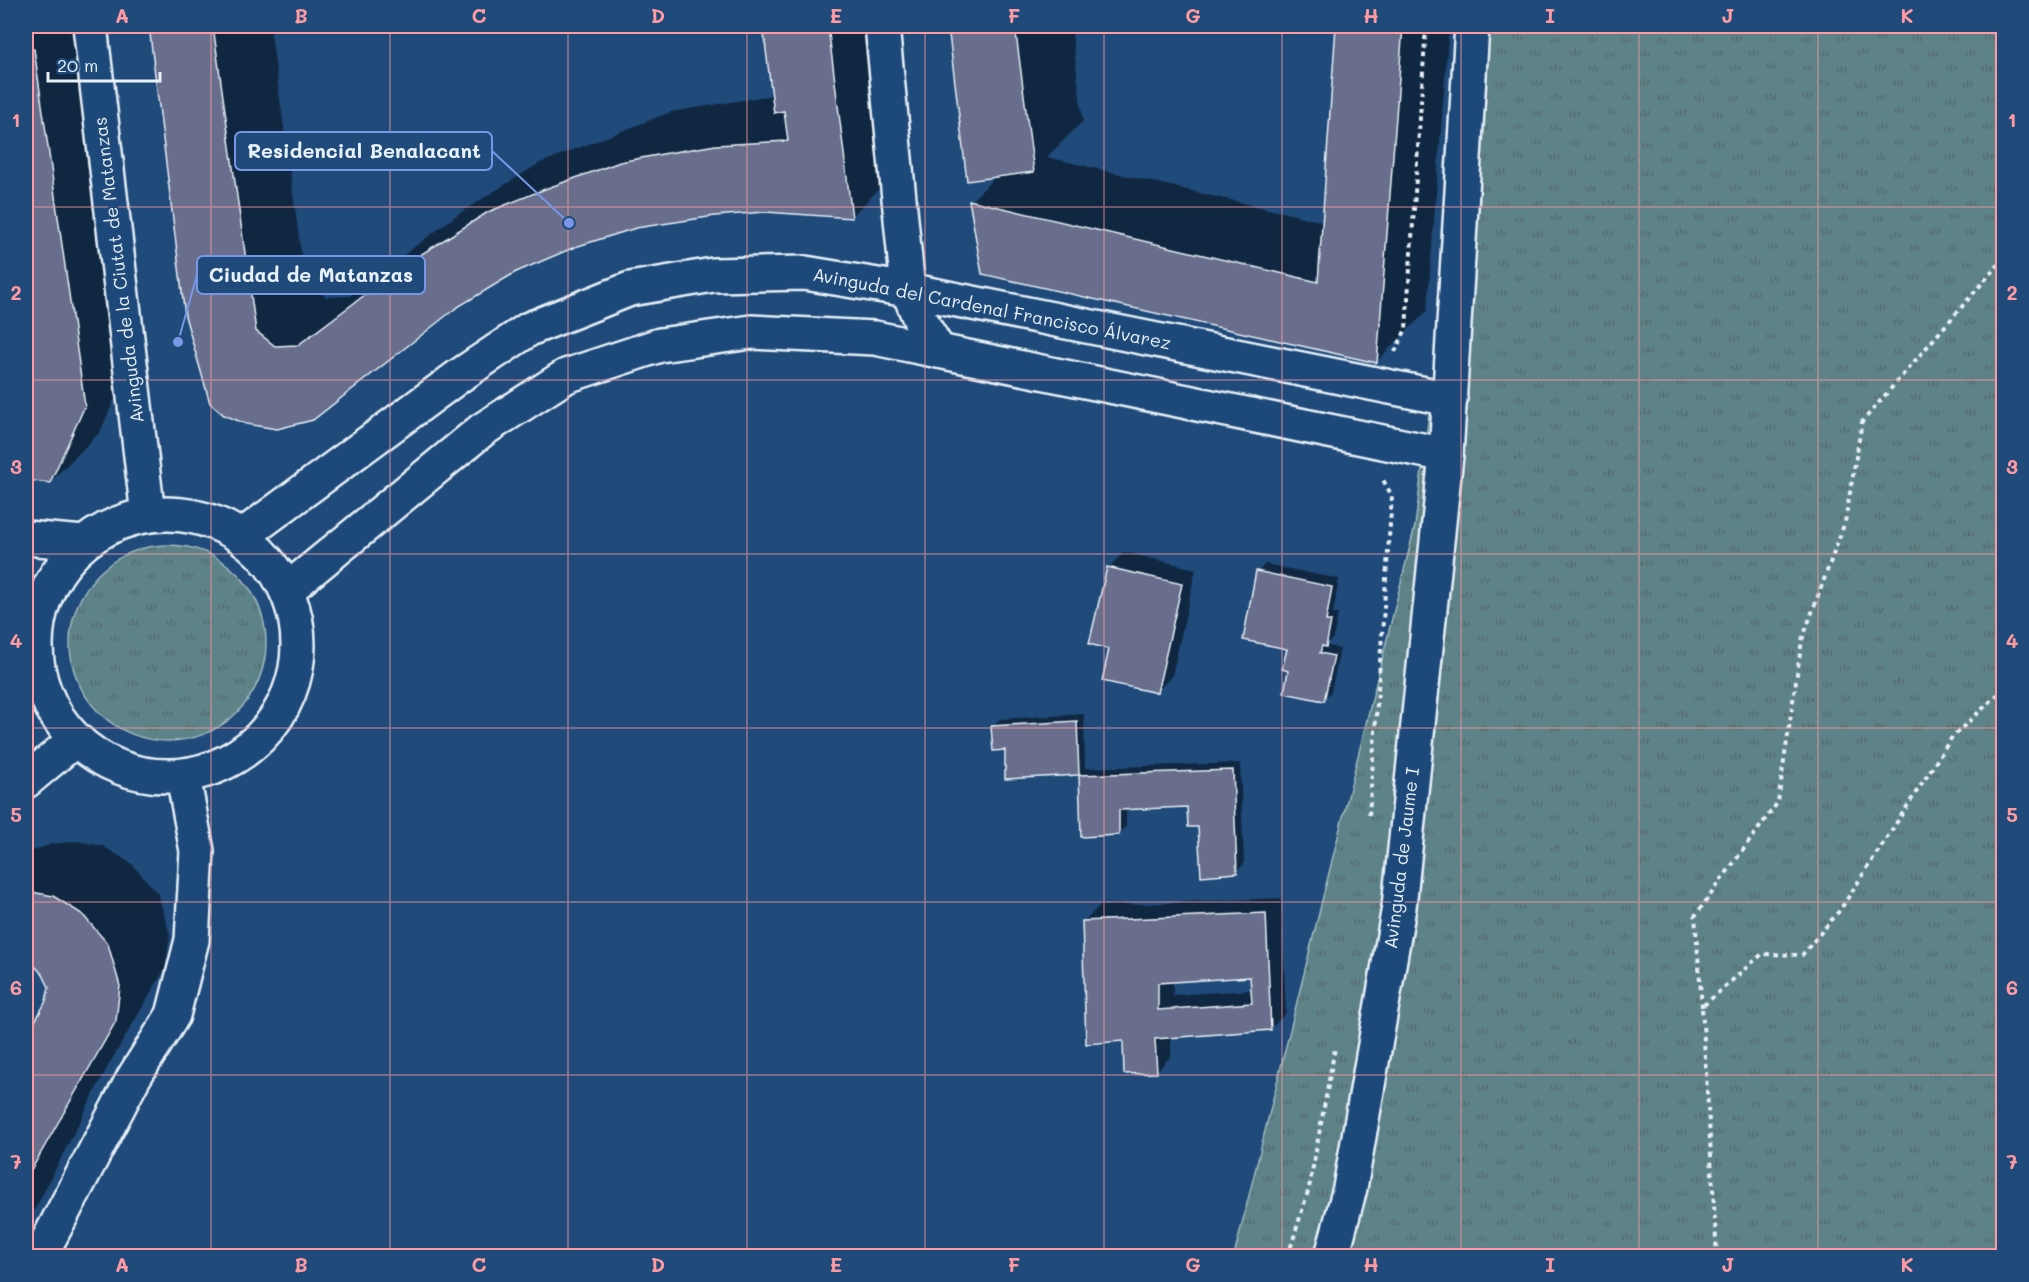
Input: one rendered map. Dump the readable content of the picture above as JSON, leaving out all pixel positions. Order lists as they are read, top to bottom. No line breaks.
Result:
{"streets":{"street":["Avinguda de la Ciutat de Matanzas","Avinguda del Cardenal Francisco Álvarez","Avinguda de Jaume I"]},"crossings":[["Avinguda del Cardenal Francisco Álvarez","Avinguda de Jaume I"]],"places":["Residencial Benalacant","Ciudad de Matanzas"],"scale_bar":"20 m","grid":{"columns":["A","B","C","D","E","F","G","H","I","J","K"],"rows":["1","2","3","4","5","6","7"]}}
